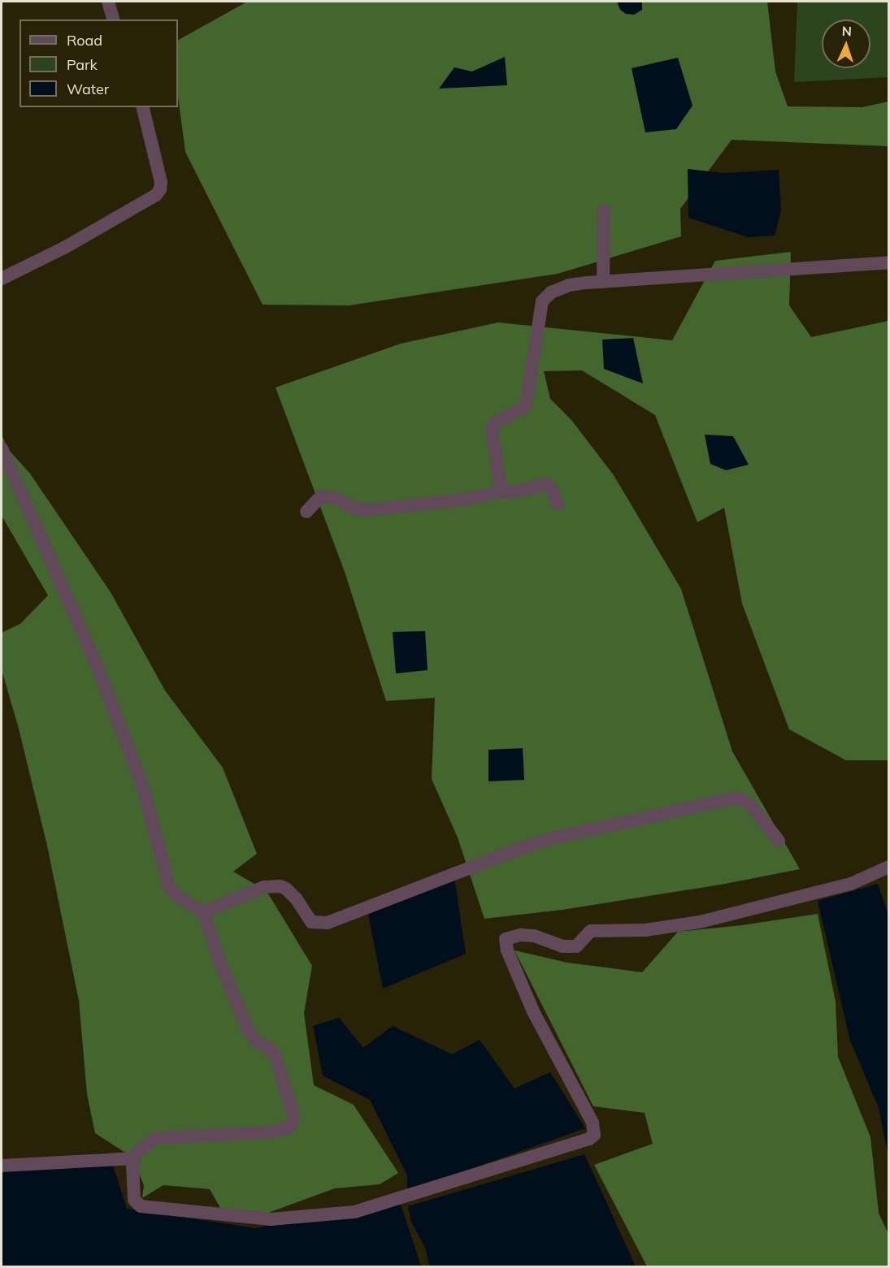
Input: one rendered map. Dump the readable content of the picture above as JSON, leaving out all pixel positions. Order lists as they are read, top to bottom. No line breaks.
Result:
{"legend":["Road","Park","Water"],"north":"top"}
